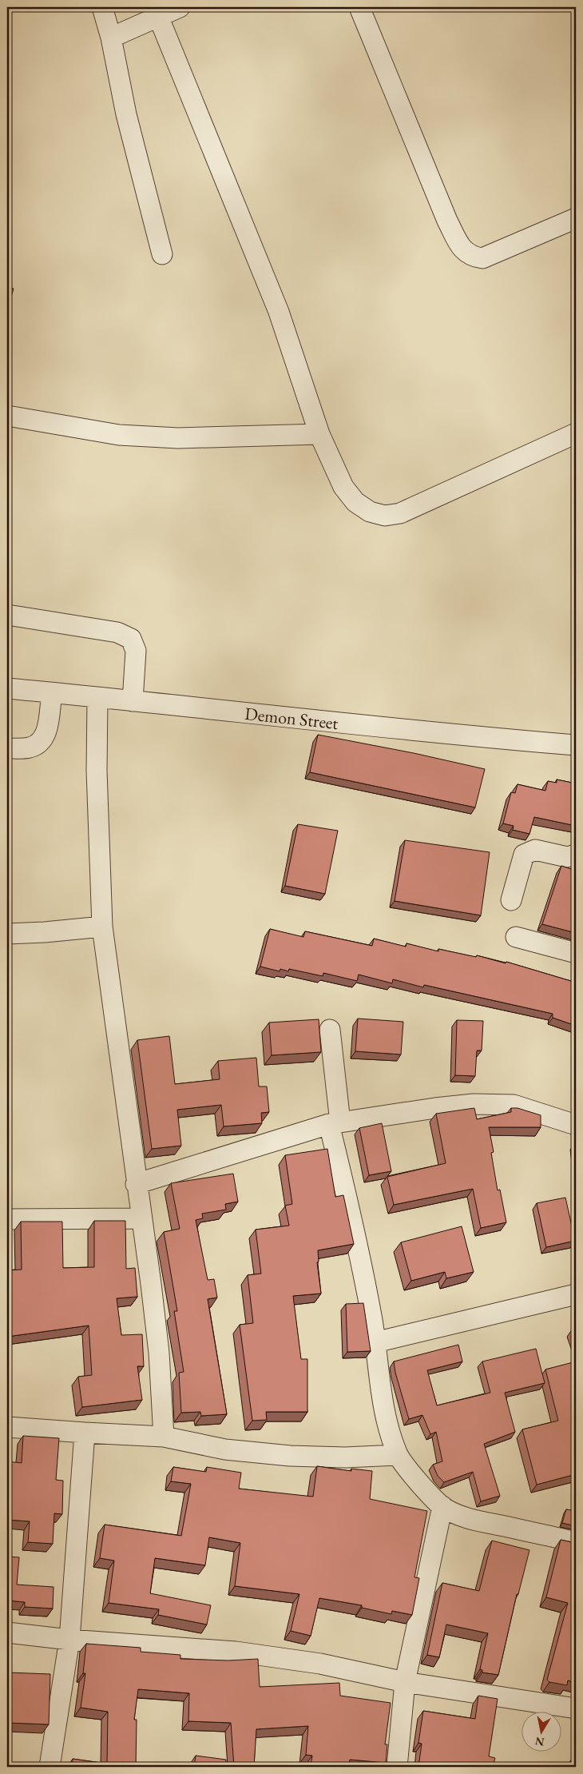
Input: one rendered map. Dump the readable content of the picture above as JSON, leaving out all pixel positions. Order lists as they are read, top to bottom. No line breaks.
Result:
{"streets":{"street":["Demon Street"]},"north":"bottom"}
